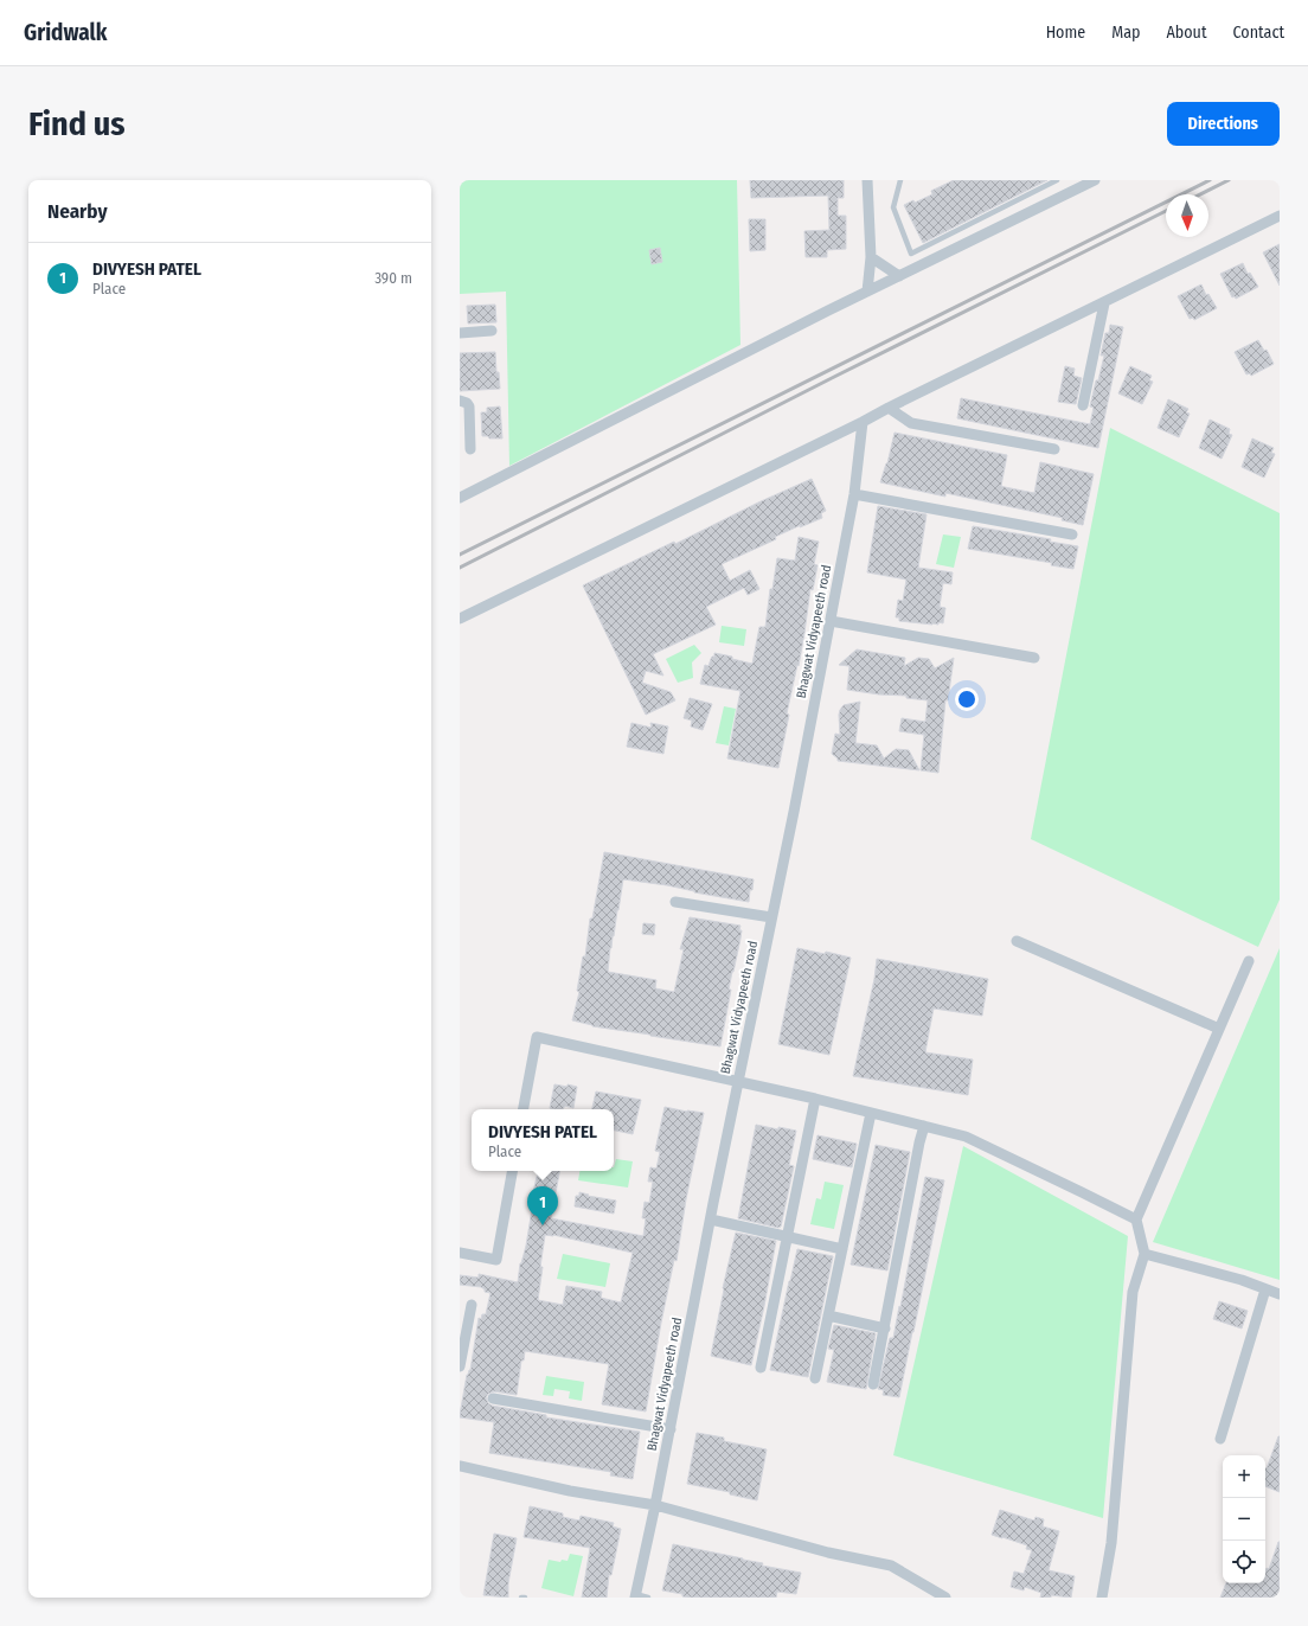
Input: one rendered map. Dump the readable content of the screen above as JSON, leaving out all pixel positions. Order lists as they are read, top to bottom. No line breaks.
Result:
{"streets":{"street":["Bhagwat Vidyapeeth road"]},"north":"bottom","page":{"header":"Gridwalk","nav":["Home","Map","About","Contact"],"buttons":"Directions","title":"Find us","heading":"Nearby","list":[{"mark":"1","name":"DIVYESH PATEL","note":"Place","value":"390 m"}],"popup":["DIVYESH PATEL","Place"],"pins":"1","map_buttons":["+","−"]}}
